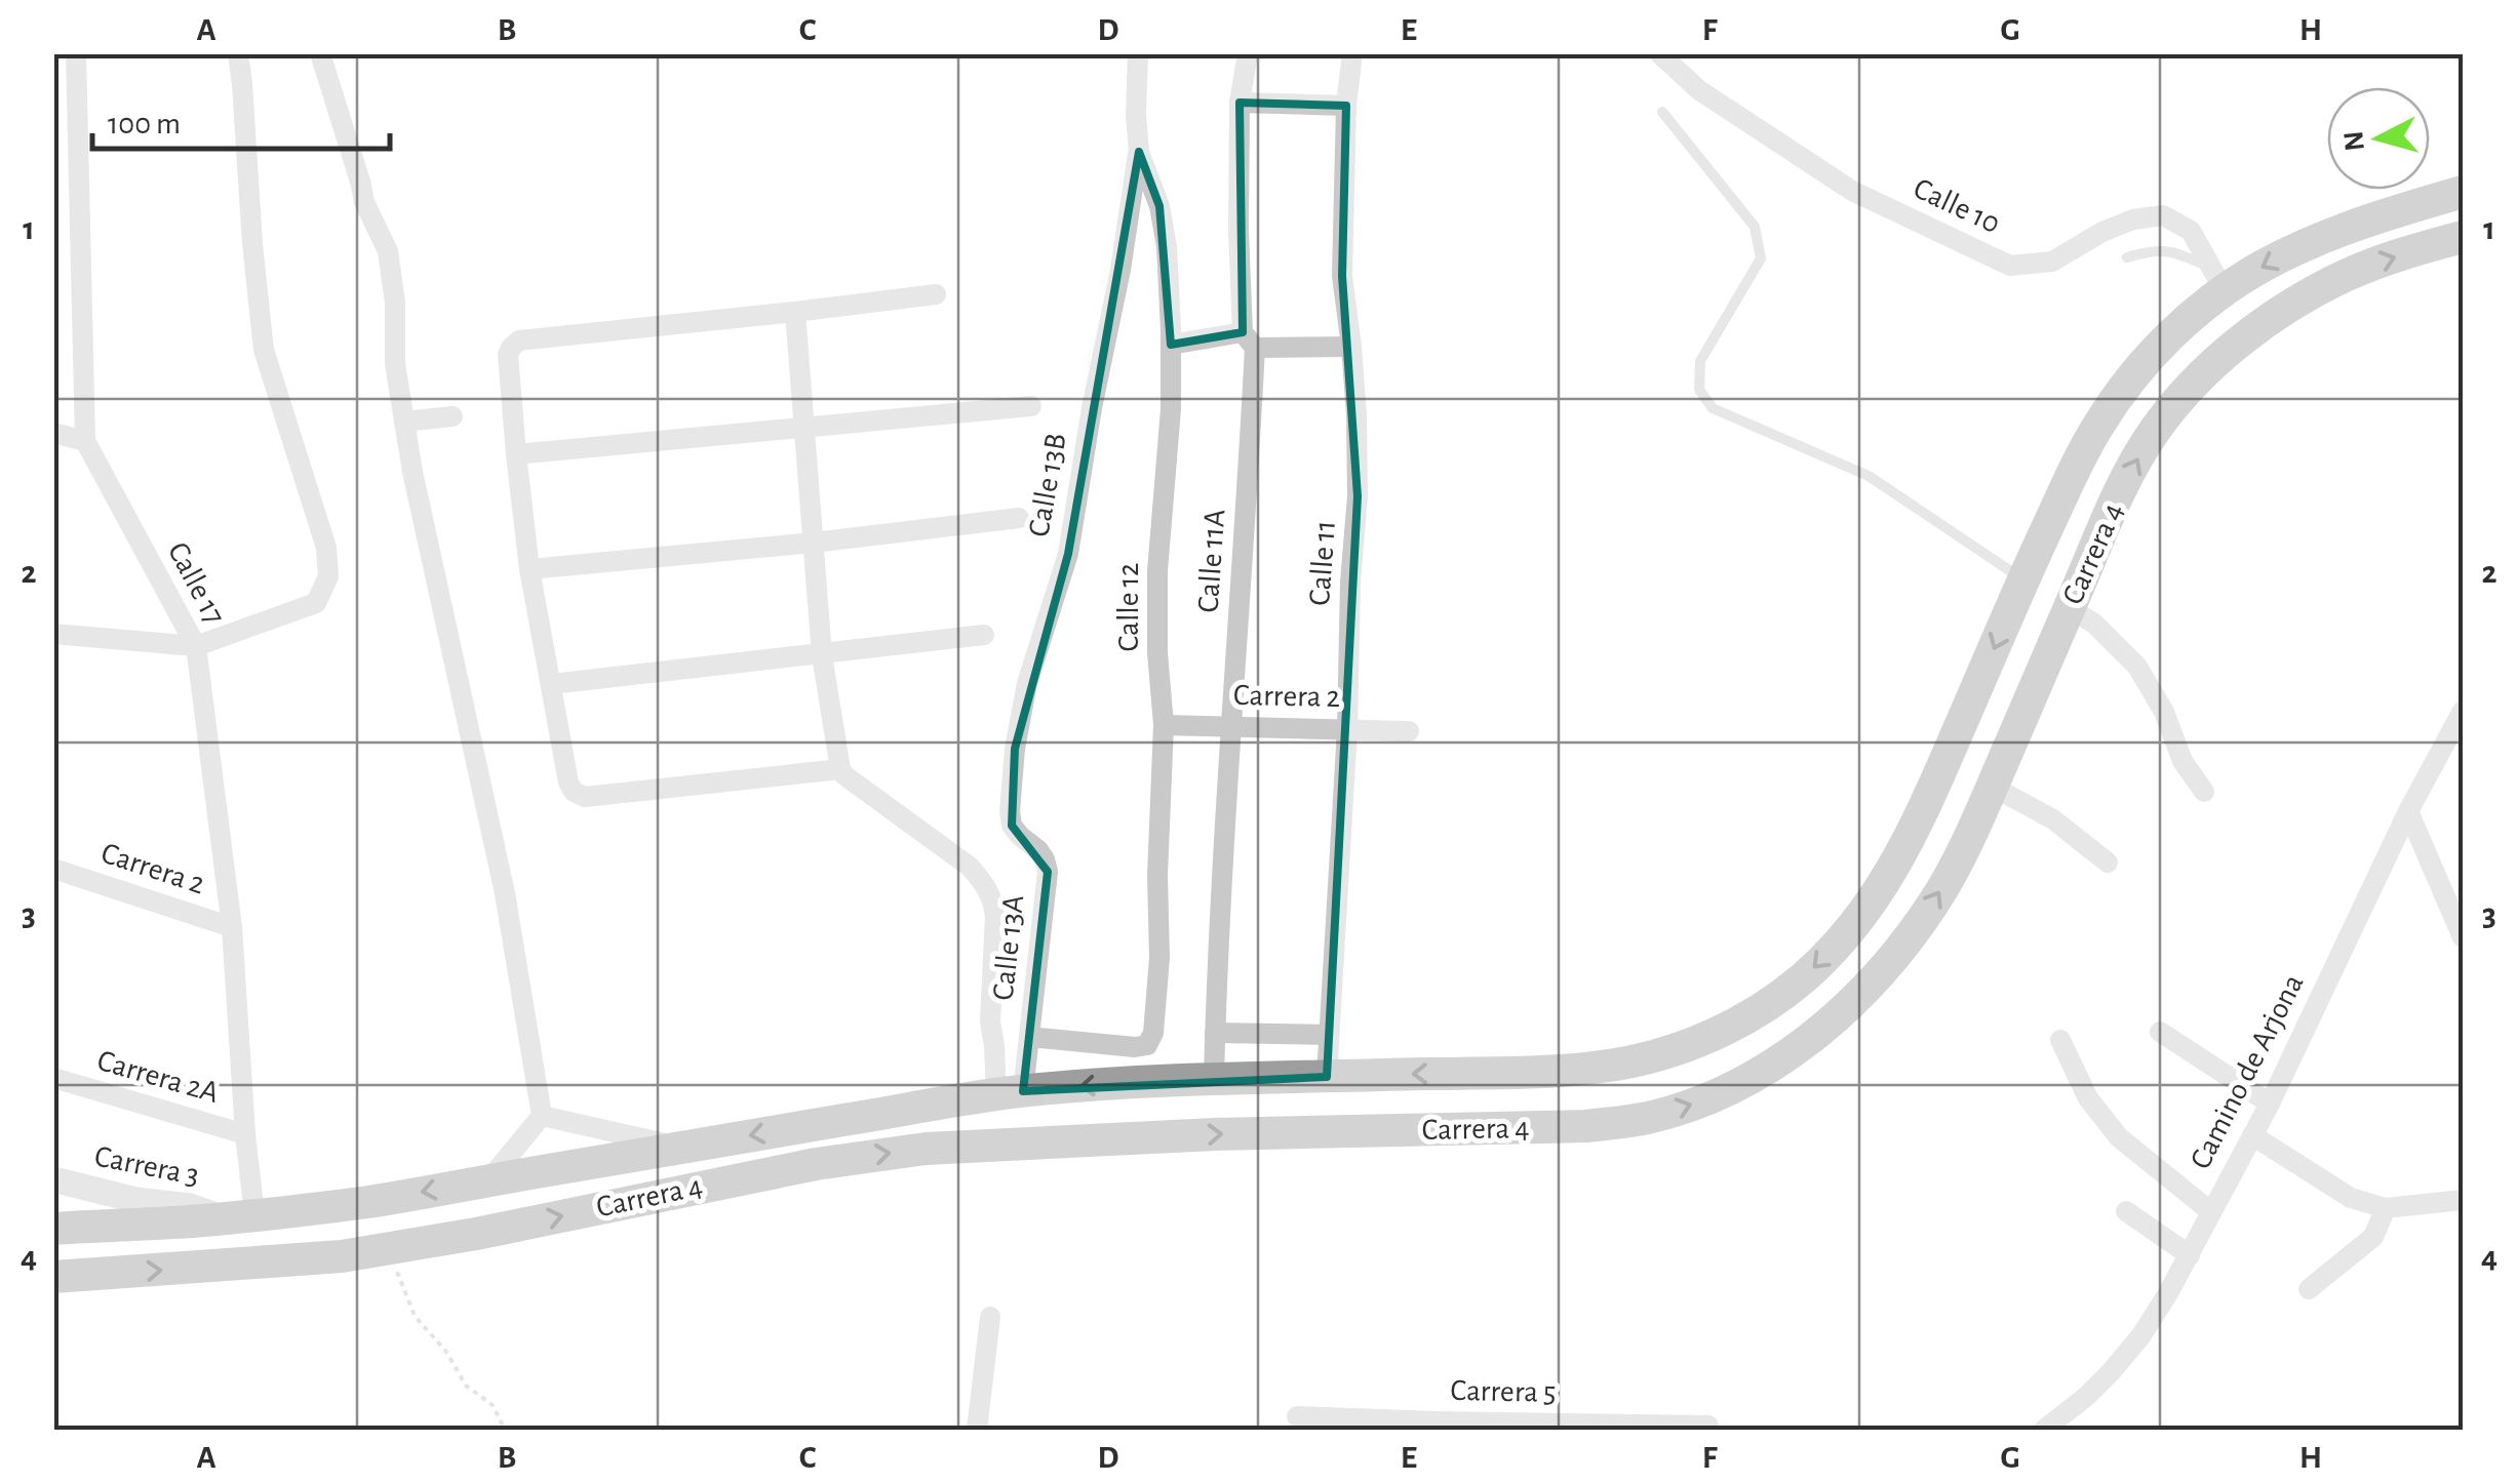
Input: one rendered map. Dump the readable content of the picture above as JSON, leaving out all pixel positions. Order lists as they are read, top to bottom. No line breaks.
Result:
{"streets":{"highway":["Carrera 4"],"street":["Calle 10","Calle 13B","Calle 11A","Calle 11","Calle 17","Calle 12","Carrera 2","Calle 13A","Camino de Arjona","Carrera 2A","Carrera 3","Carrera 5"]},"crossings":[["Calle 10","Carrera 4"],["Calle 13B","Calle 12"],["Calle 13B","Calle 13A"],["Carrera 4","Calle 11A"],["Carrera 4","Calle 11"],["Carrera 4","Calle 17"],["Carrera 4","Calle 13A"],["Carrera 4","Carrera 3"],["Calle 11A","Carrera 2"],["Calle 11","Carrera 2"],["Calle 17","Carrera 2"],["Calle 17","Carrera 2A"],["Calle 17","Carrera 3"],["Calle 12","Carrera 2"],["Calle 12","Calle 13A"]],"scale_bar":"100 m","north":"left","grid":{"columns":["A","B","C","D","E","F","G","H"],"rows":["1","2","3","4"]}}
